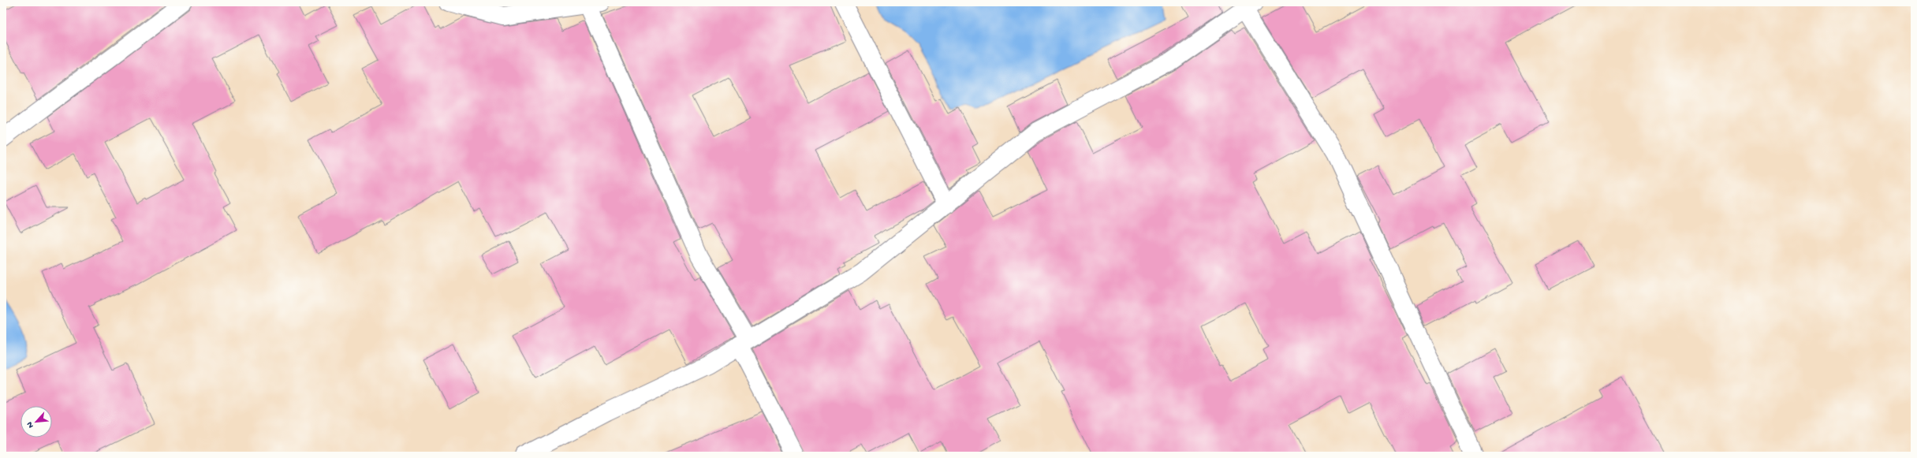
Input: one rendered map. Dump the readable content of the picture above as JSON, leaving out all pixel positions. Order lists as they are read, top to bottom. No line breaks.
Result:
{"north":"bottom left"}
